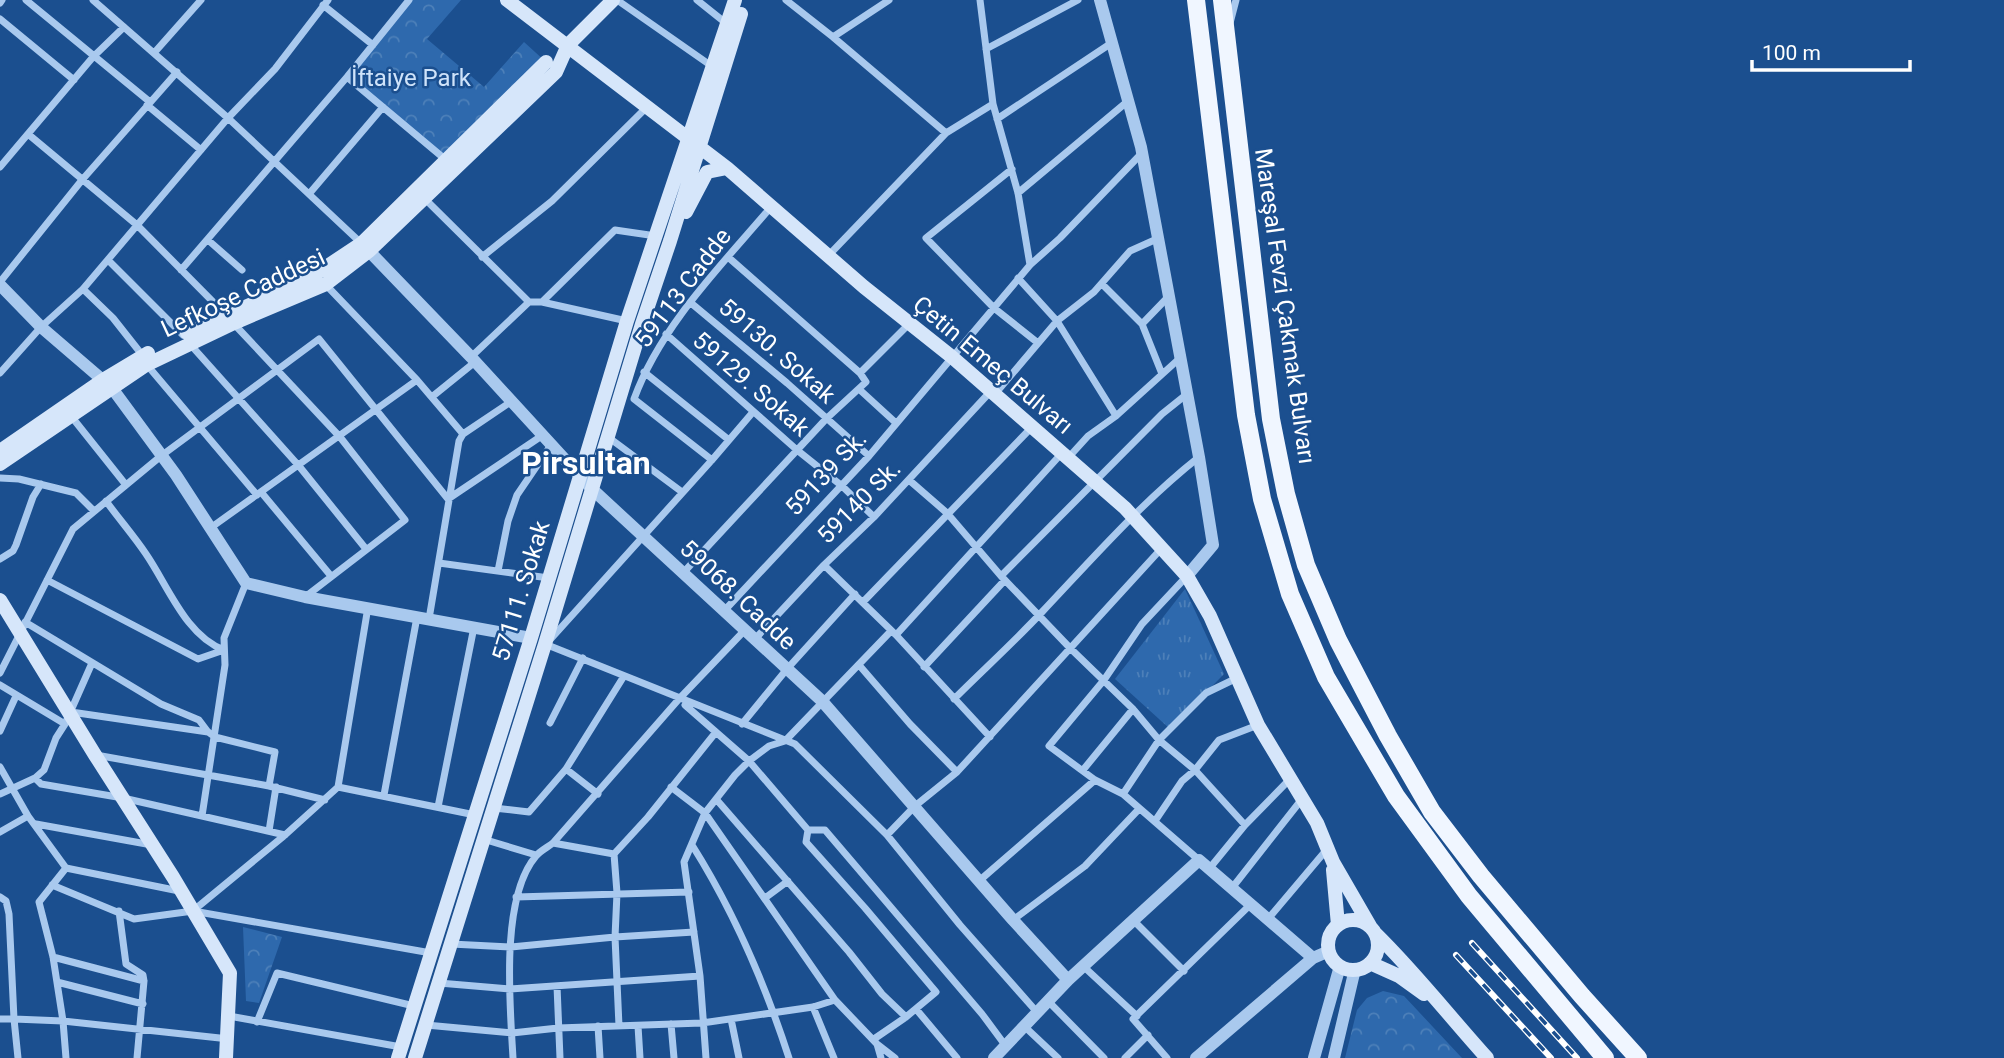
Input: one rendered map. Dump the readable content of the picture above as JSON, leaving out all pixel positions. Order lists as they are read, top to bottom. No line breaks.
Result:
{"streets":{"main road":["Lefkoşe Caddesi","Mareşal Fevzi Çakmak Bulvarı","Çetin Emeç Bulvarı","57111. Sokak"],"street":["59113 Cadde","59130. Sokak","59129. Sokak","59139 Sk.","59140 Sk.","59068. Cadde"]},"crossings":[["59113 Cadde","59130. Sokak"],["59113 Cadde","Çetin Emeç Bulvarı"],["59113 Cadde","59129. Sokak"],["Lefkoşe Caddesi","Çetin Emeç Bulvarı"],["Lefkoşe Caddesi","59068. Cadde"],["59130. Sokak","59139 Sk."],["Çetin Emeç Bulvarı","59139 Sk."],["Çetin Emeç Bulvarı","59140 Sk."],["Çetin Emeç Bulvarı","57111. Sokak"],["59129. Sokak","59139 Sk."],["59129. Sokak","59140 Sk."],["59139 Sk.","59068. Cadde"],["59140 Sk.","59068. Cadde"],["57111. Sokak","59068. Cadde"]],"districts":["Pirsultan"],"parks":["İftaiye Park"],"scale_bar":"100 m"}
